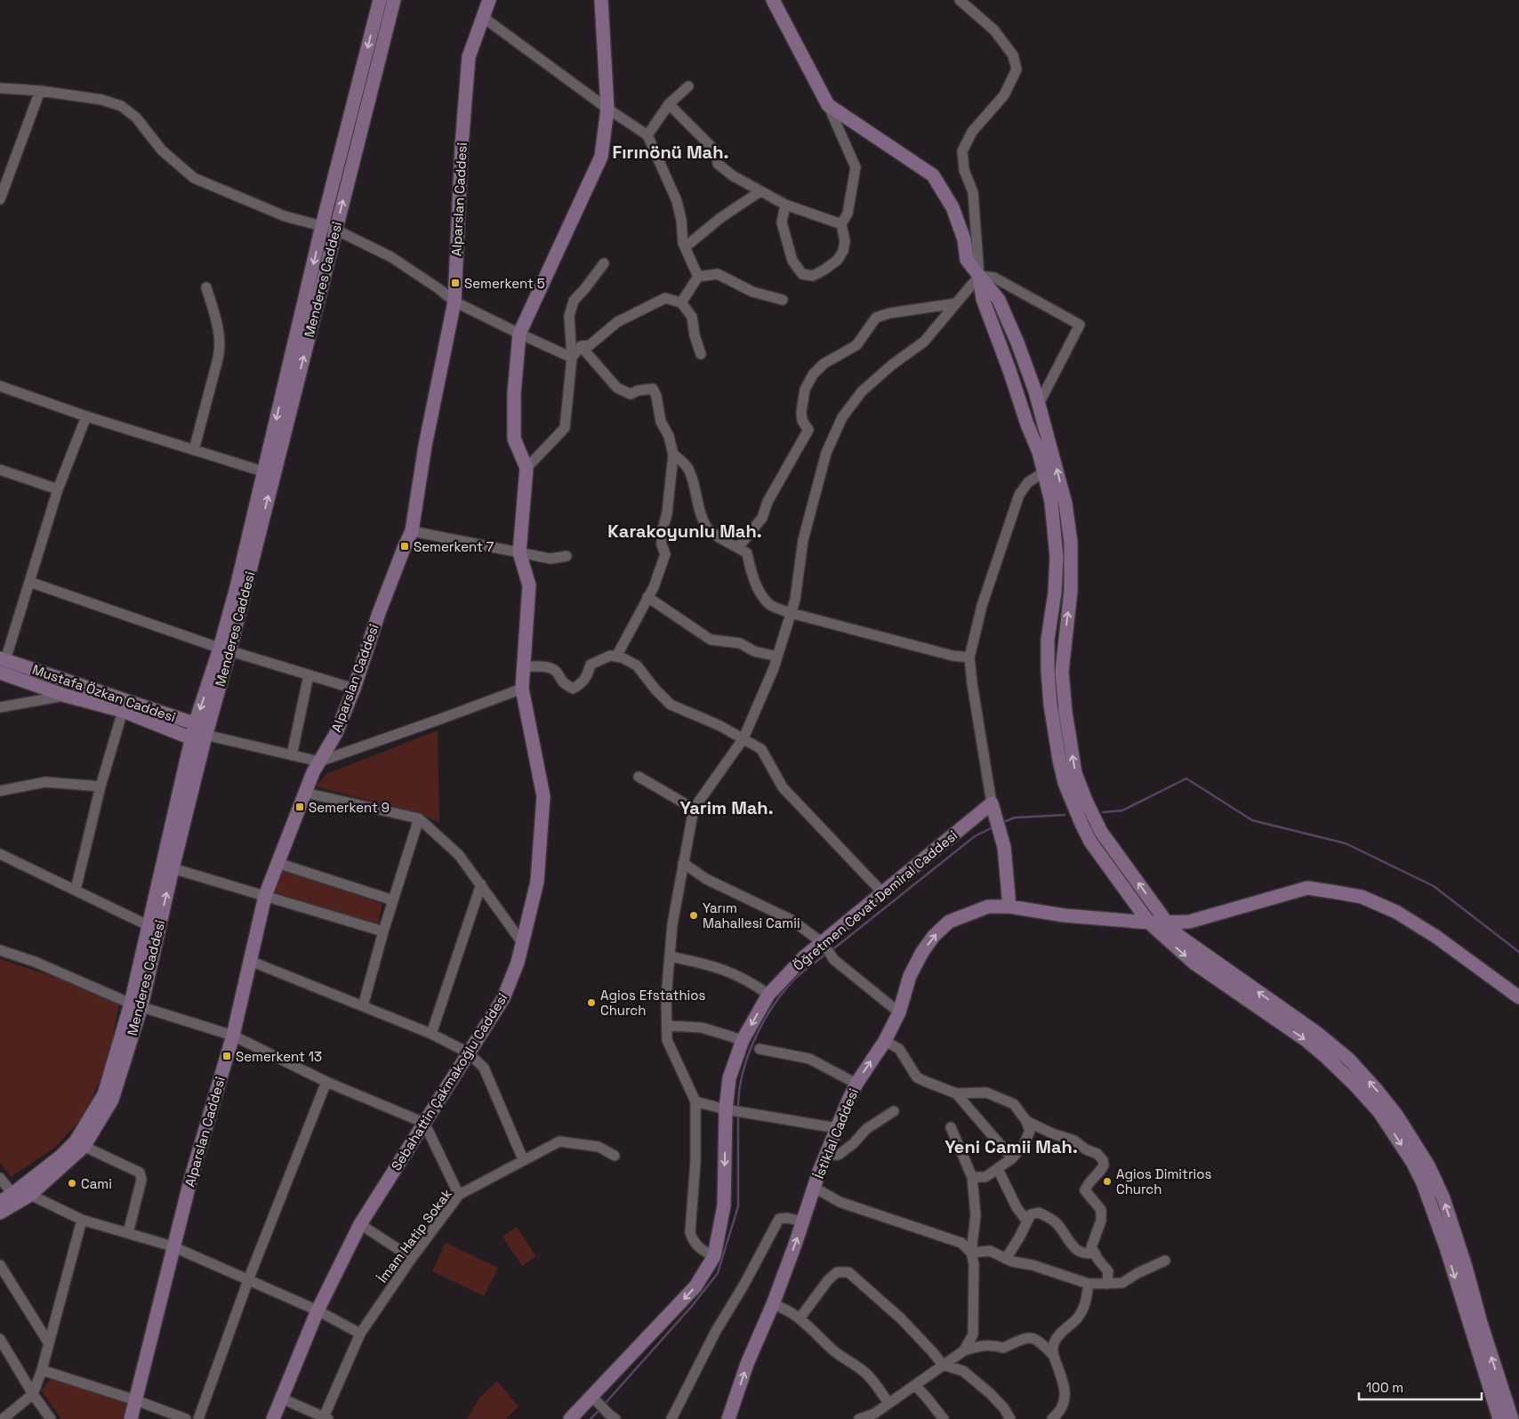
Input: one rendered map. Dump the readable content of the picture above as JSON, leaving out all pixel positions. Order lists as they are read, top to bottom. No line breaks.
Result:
{"streets":{"main road":["Alparslan Caddesi","Menderes Caddesi","Mustafa Özkan Caddesi","Öğretmen Cevat Demiral Caddesi","Sebahattin Çakmakoğlu Caddesi","İstiklal Caddesi"],"street":["İmam Hatip Sokak"]},"crossings":[["Menderes Caddesi","Mustafa Özkan Caddesi"]],"one_way":["Öğretmen Cevat Demiral Caddesi","İstiklal Caddesi"],"districts":["Fırınönü Mah.","Karakoyunlu Mah.","Yarim Mah.","Yeni Camii Mah."],"places":{"transit":["Semerkent 5","Semerkent 7","Semerkent 9","Semerkent 13"],"other":["Yarım Mahallesi Camii","Agios Efstathios Church","Agios Dimitrios Church","Cami"]},"scale_bar":"100 m"}
